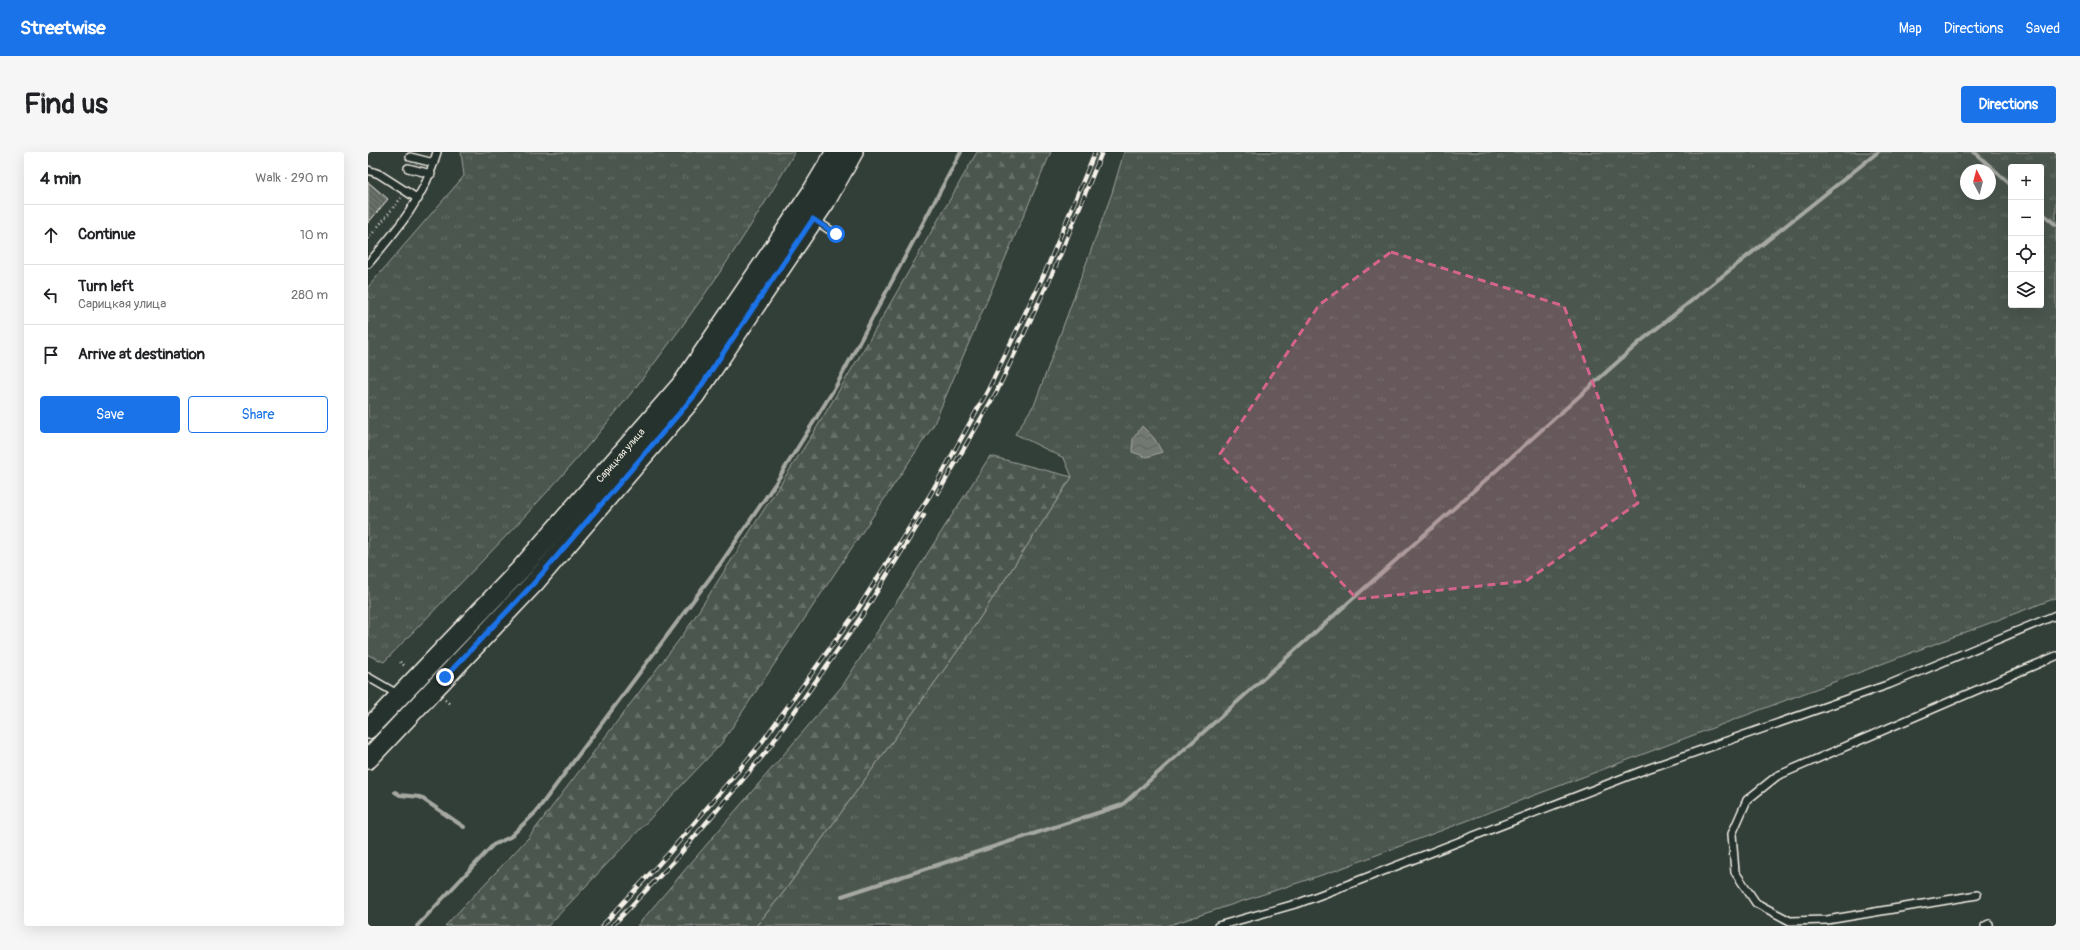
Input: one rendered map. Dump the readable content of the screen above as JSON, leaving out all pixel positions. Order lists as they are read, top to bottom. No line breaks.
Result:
{"streets":{"street":["Сарицкая улица"]},"north":"top","page":{"header":"Streetwise","nav":["Map","Directions","Saved"],"buttons":["Directions",["Save","Share"]],"title":"Find us","heading":["4 min","Walk · 290 m"],"map_buttons":["+","−"],"list":[["Continue","10 m"],["Turn left","Сарицкая улица","280 m"],"Arrive at destination"]}}
